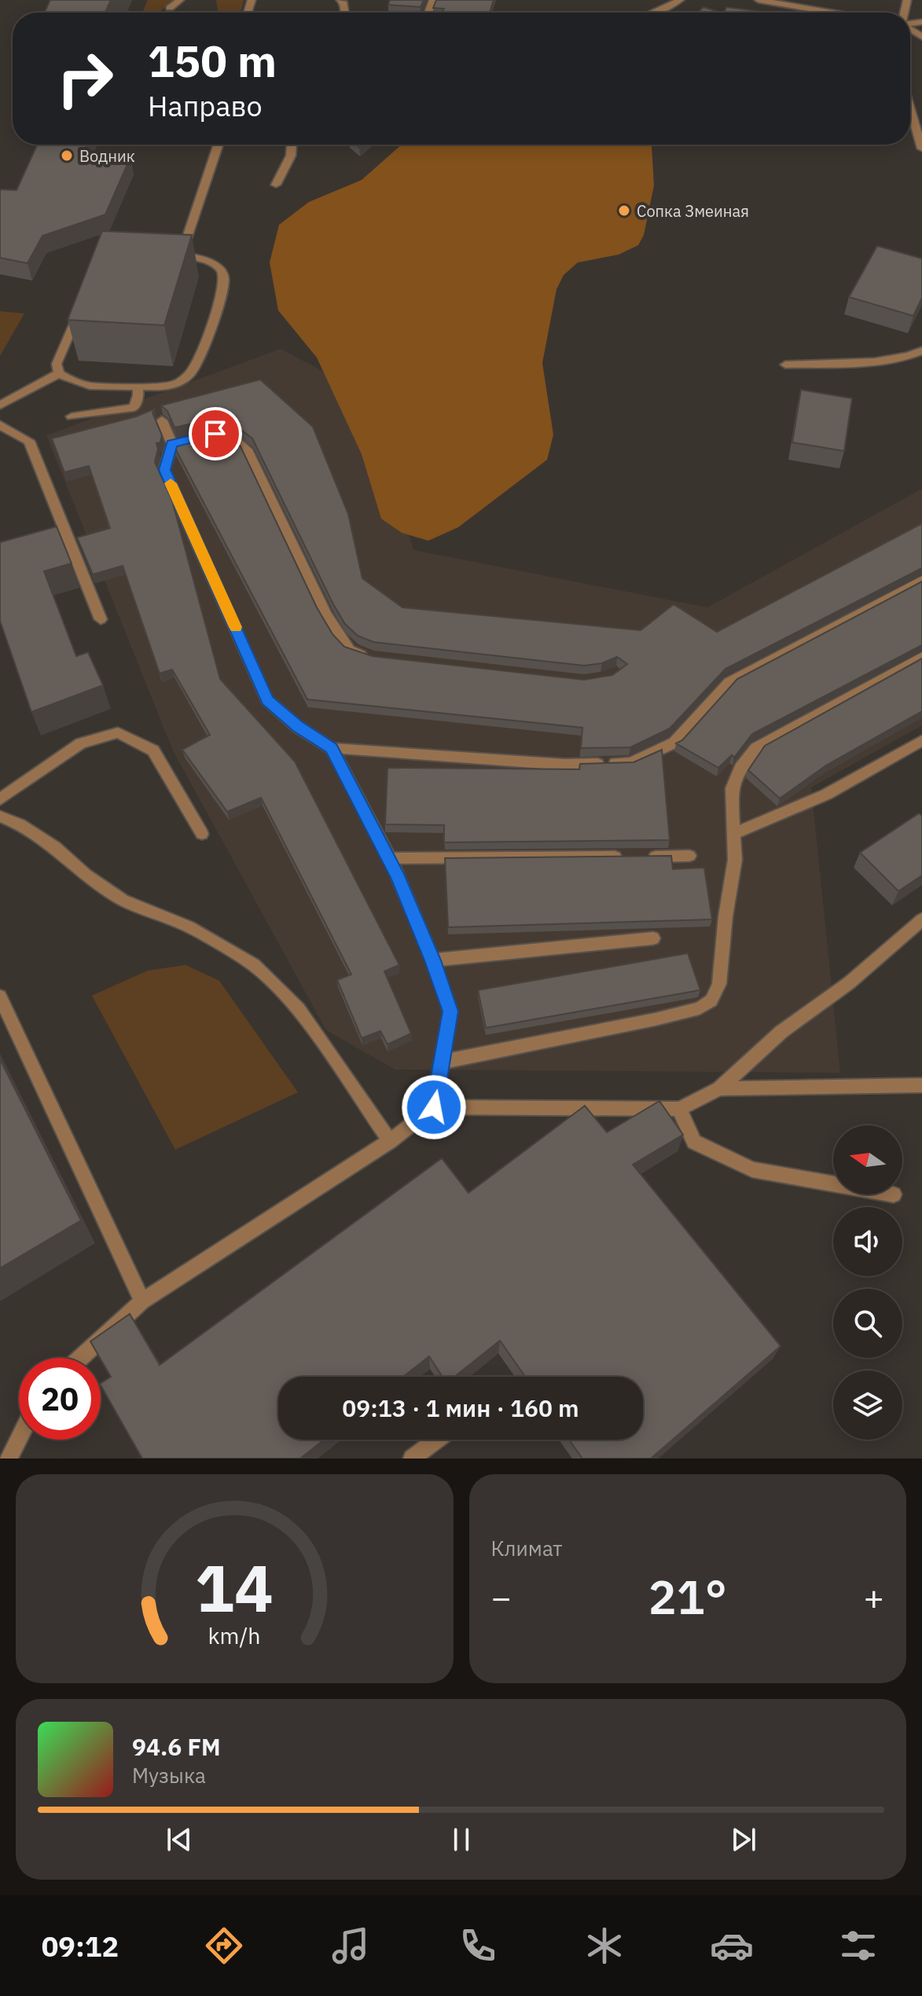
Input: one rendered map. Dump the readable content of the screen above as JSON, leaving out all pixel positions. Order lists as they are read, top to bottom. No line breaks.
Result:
{"places":["Водник","Сопка Змеиная"],"north":"left","page":{"turn":["150 m","Направо"],"limit":"20","trip":"09:13 · 1 мин · 160 m","tile":"Климат","heat":["−","21°","+"],"song":["94.6 FM","Музыка"],"tabs":"09:12","gauge":["14","km/h"]}}
